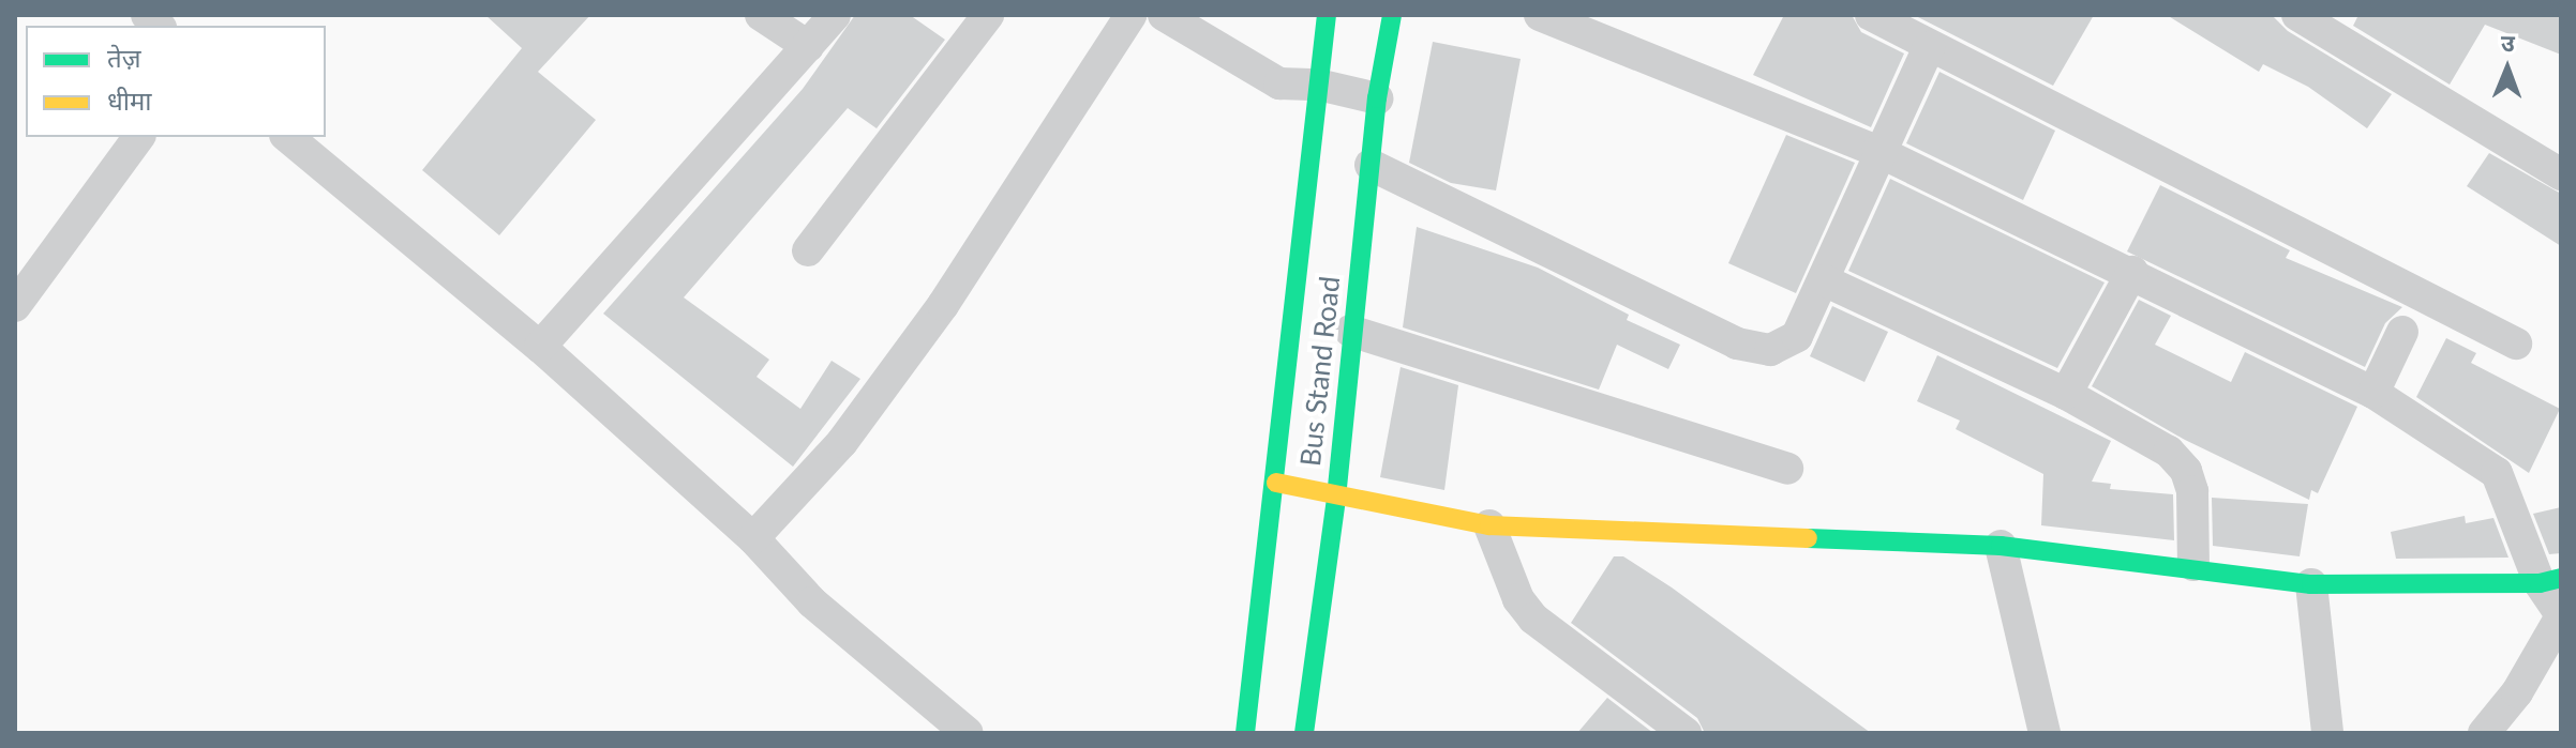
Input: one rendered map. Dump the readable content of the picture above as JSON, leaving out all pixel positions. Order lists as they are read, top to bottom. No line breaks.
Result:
{"streets":{"street":["Bus Stand Road"]},"legend":["तेज़","धीमा"],"north":"top"}
